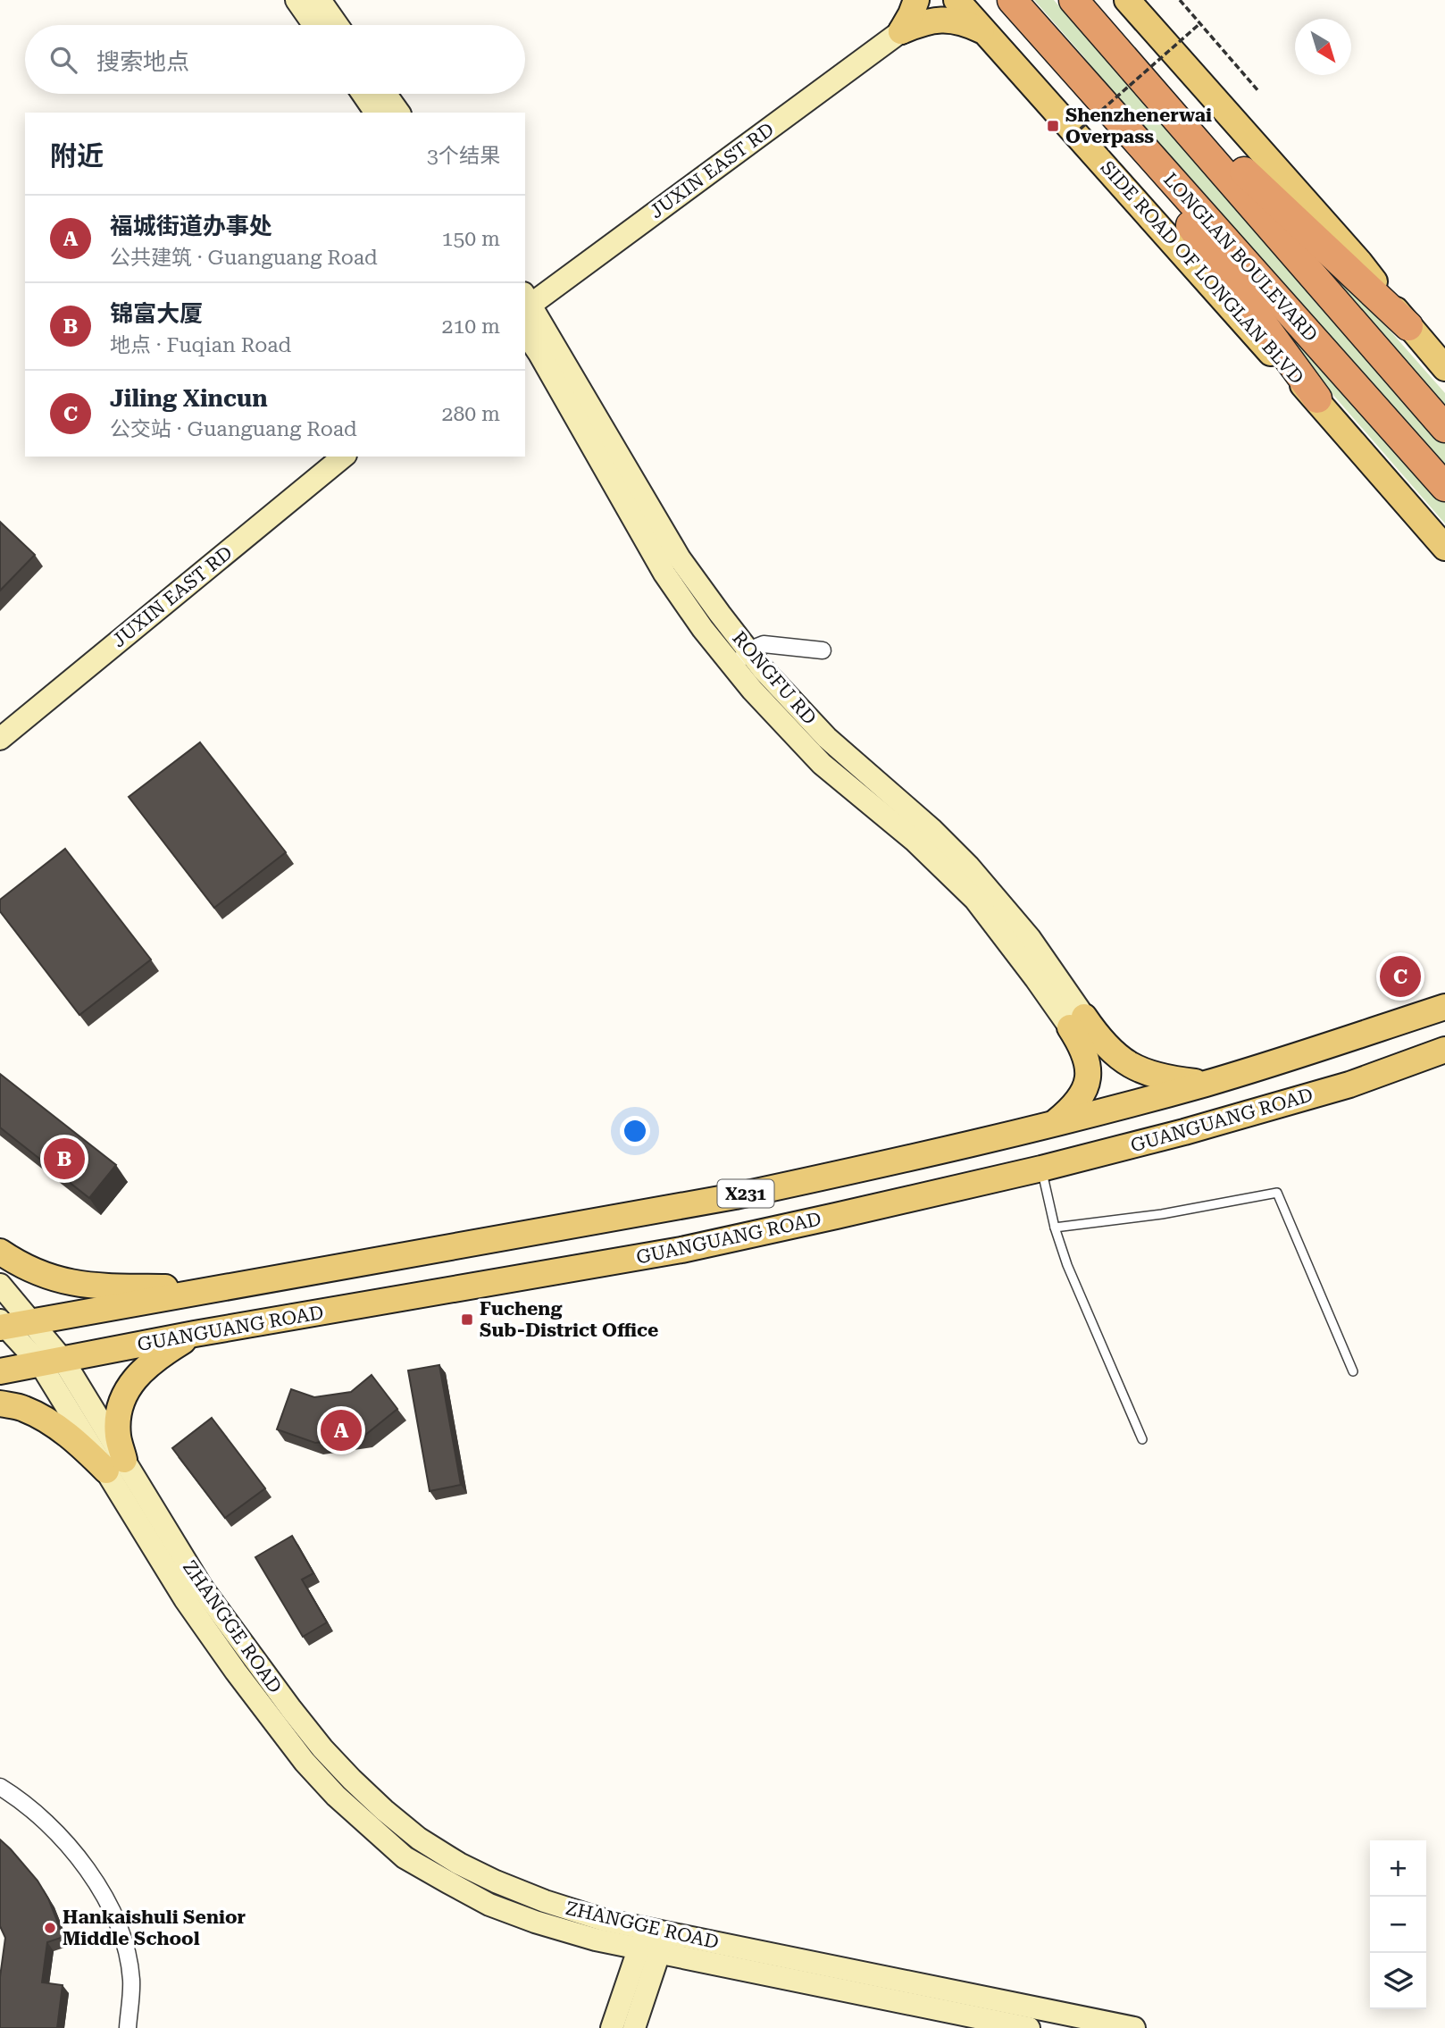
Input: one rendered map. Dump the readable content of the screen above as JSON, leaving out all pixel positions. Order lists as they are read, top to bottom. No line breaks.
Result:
{"streets":{"highway":["LONGLAN BOULEVARD"],"main road":["JUXIN EAST RD","SIDE ROAD OF LONGLAN BLVD","RONGFU RD","GUANGUANG ROAD","X231","ZHANGGE ROAD"]},"crossings":[["JUXIN EAST RD","RONGFU RD"],["GUANGUANG ROAD","ZHANGGE ROAD"]],"places":{"transit":["Shenzhenerwai Overpass","Fucheng Sub-District Office"],"other":["Hankaishuli Senior Middle School"]},"north":"bottom right","page":{"search":"搜索地点","heading":["附近","3个结果"],"list":[{"mark":"A","name":"福城街道办事处","note":"公共建筑 · Guanguang Road","value":"150 m"},{"mark":"B","name":"锦富大厦","note":"地点 · Fuqian Road","value":"210 m"},{"mark":"C","name":"Jiling Xincun","note":"公交站 · Guanguang Road","value":"280 m"}],"pins":["C","B","A"],"map_buttons":["+","−"]}}
